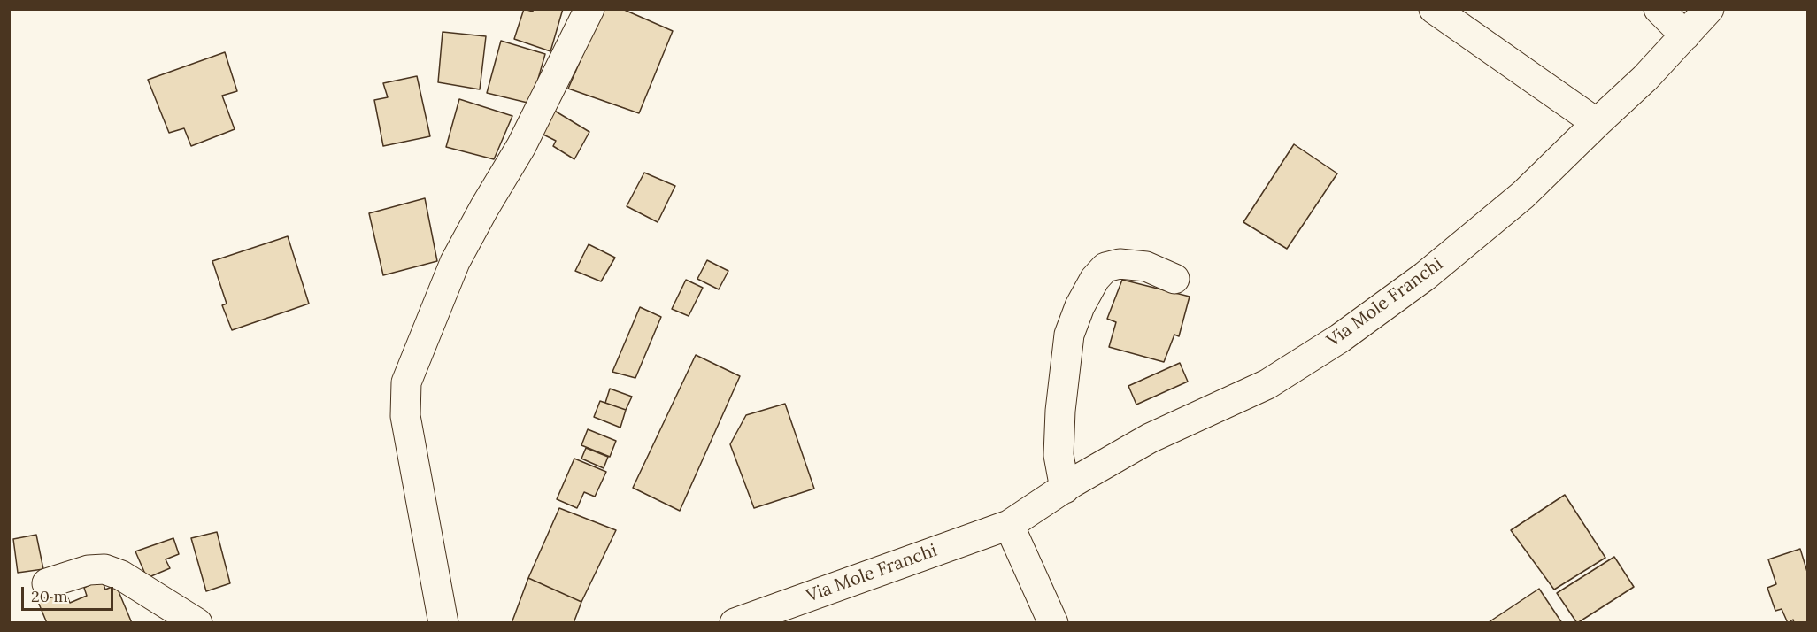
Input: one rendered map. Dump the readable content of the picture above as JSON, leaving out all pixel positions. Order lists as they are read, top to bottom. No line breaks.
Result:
{"streets":{"street":["Via Mole Franchi"]},"scale_bar":"20 m"}
